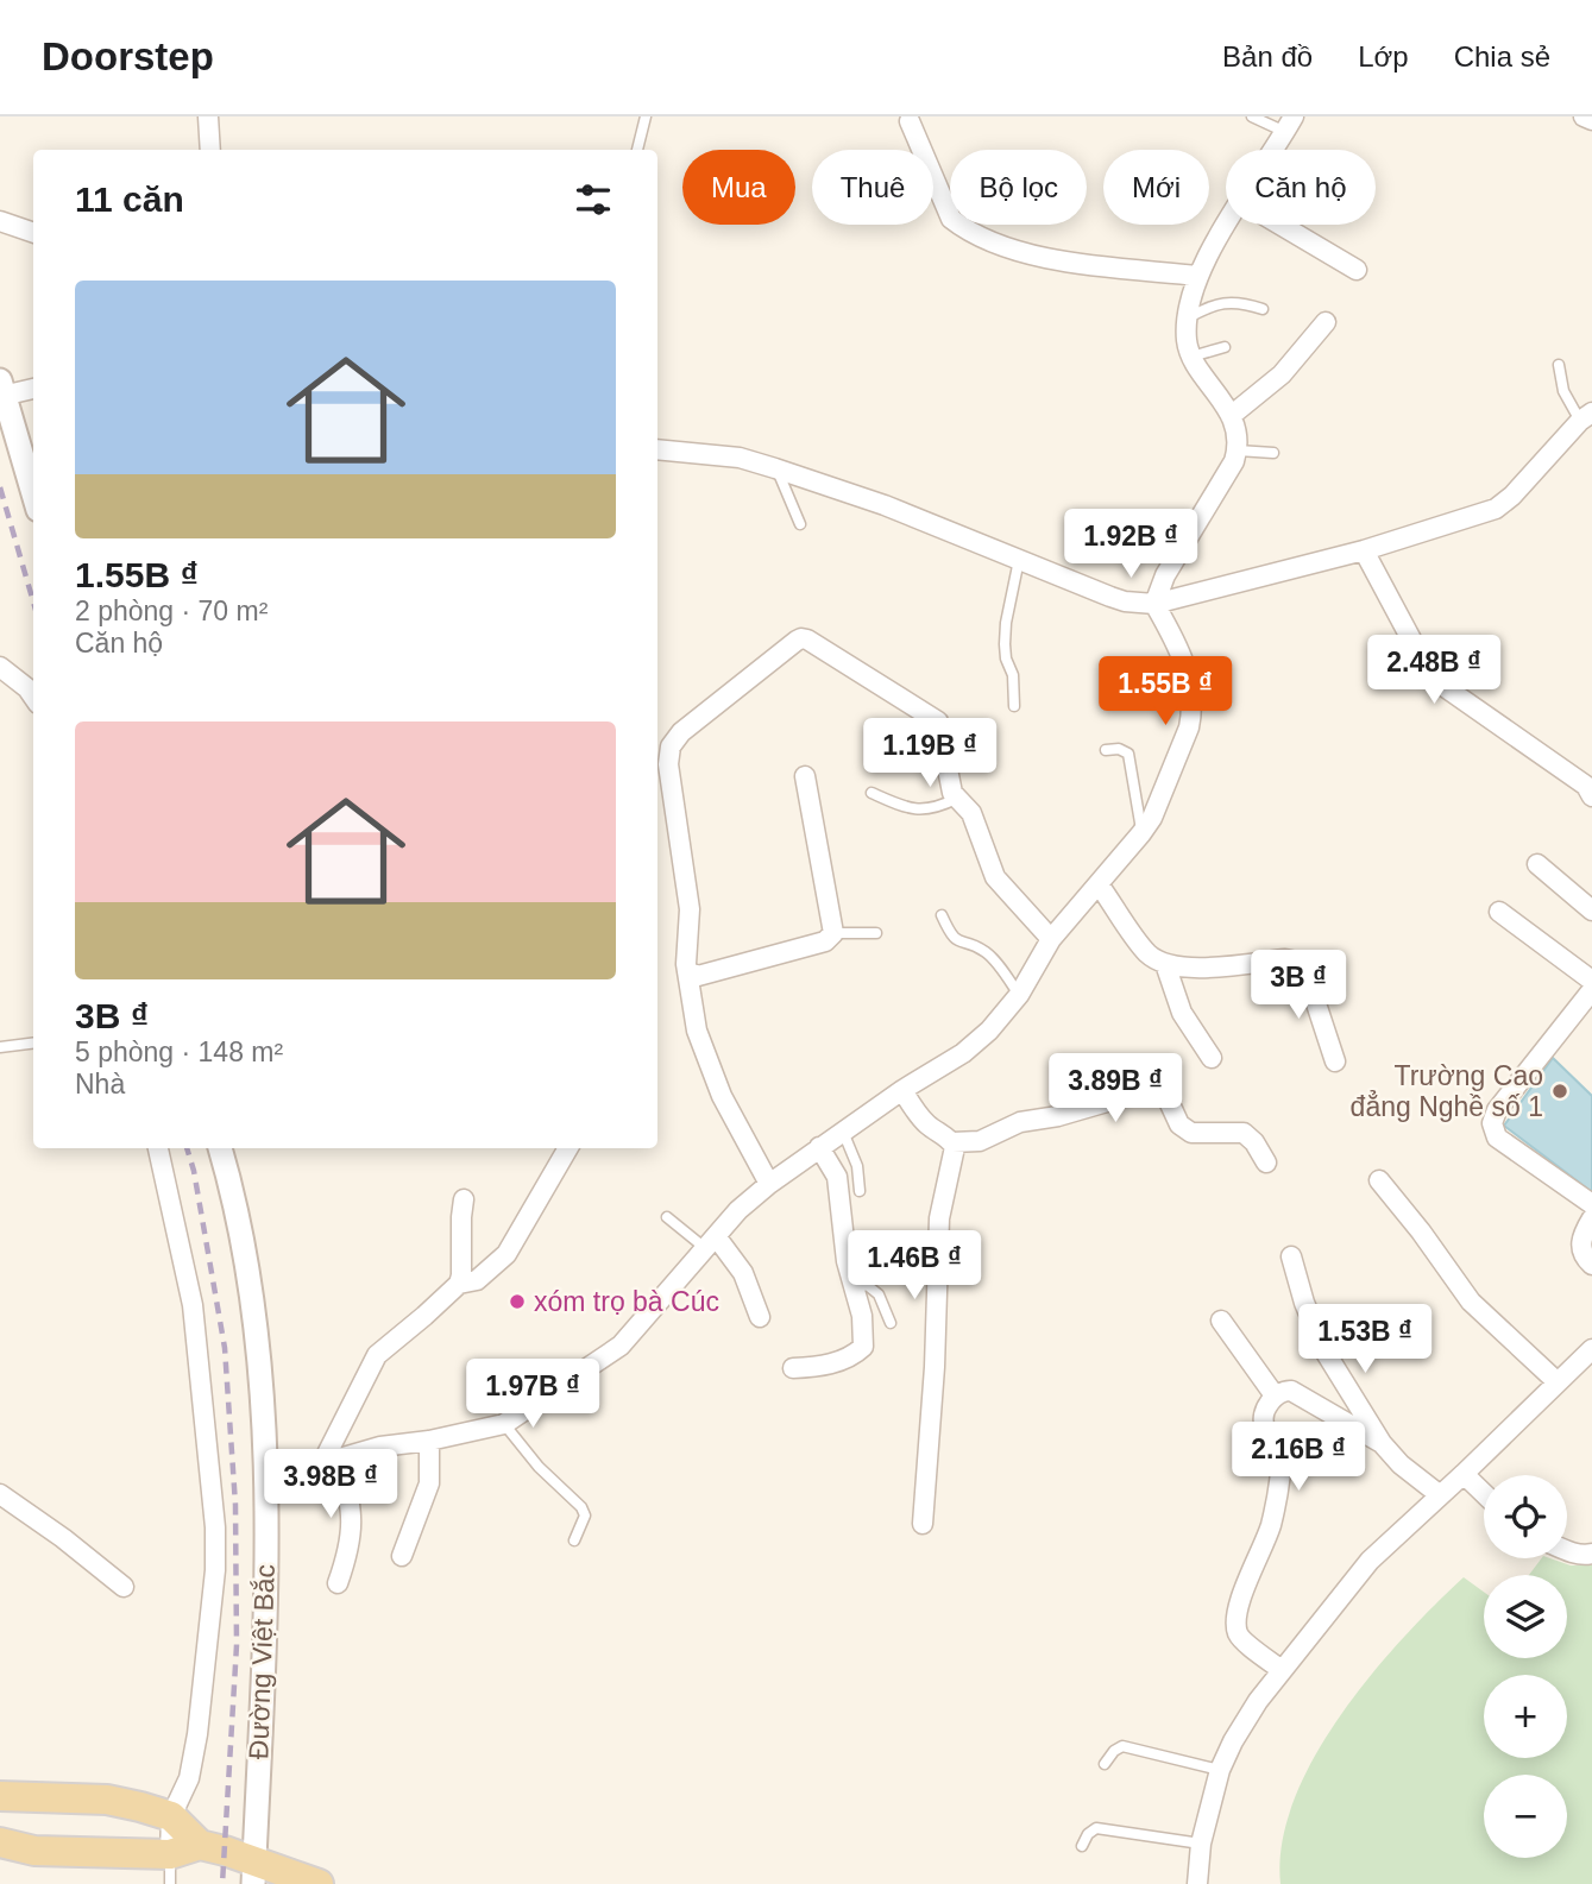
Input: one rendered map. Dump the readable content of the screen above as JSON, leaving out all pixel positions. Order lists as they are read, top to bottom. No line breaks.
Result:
{"streets":{"street":["Đường Việt Bắc"]},"places":["Trường Cao đẳng Nghề số 1","xóm trọ bà Cúc"],"page":{"header":"Doorstep","nav":["Bản đồ","Lớp","Chia sẻ"],"chip":["Mua","Thuê","Bộ lọc","Mới","Căn hộ"],"heading":"11 căn","list":[{"name":"1.55B ₫","note":"2 phòng · 70 m² · Căn hộ"},{"name":"3B ₫","note":"5 phòng · 148 m² · Nhà"}],"price":["1.92B ₫","2.48B ₫","1.55B ₫","1.19B ₫","3B ₫","3.89B ₫","1.46B ₫","1.53B ₫","1.97B ₫","2.16B ₫","3.98B ₫"],"map_buttons":["+","−"]}}
